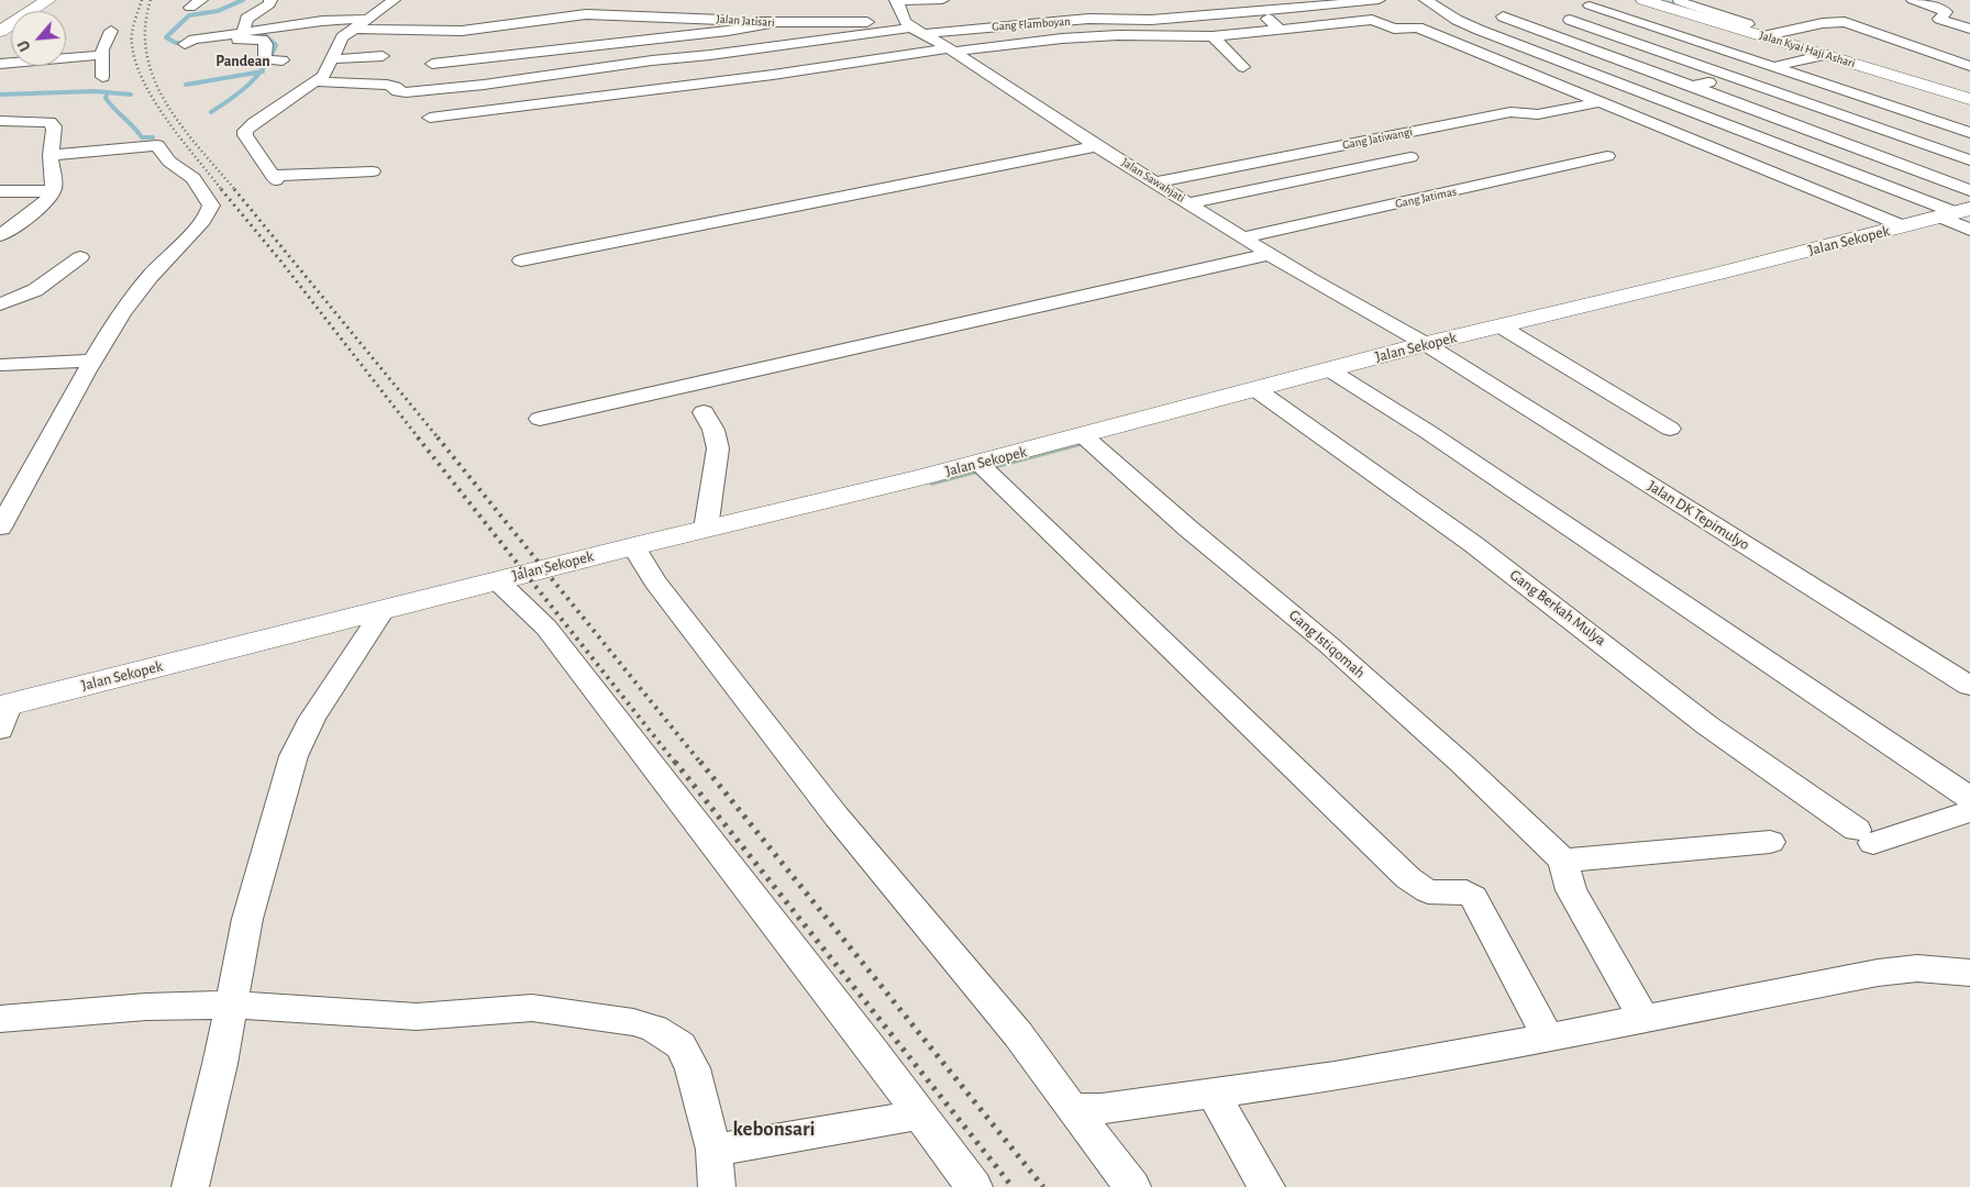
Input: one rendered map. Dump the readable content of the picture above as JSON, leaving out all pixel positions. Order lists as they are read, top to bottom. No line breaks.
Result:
{"streets":{"street":["Jalan Jatisari","Gang Flamboyan","Jalan Kyai Haji Ashari","Gang Jatiwangi","Jalan Sawahjati","Gang Jatimas","Jalan Sekopek","Jalan DK Tepimulyo","Gang Berkah Mulya","Gang Istiqomah"]},"crossings":[["Jalan Jatisari","Gang Flamboyan"],["Jalan Jatisari","Jalan Sawahjati"],["Gang Flamboyan","Jalan Sawahjati"],["Gang Jatiwangi","Jalan Sawahjati"],["Jalan Sawahjati","Gang Jatimas"],["Jalan Sawahjati","Jalan Sekopek"],["Jalan Sawahjati","Jalan DK Tepimulyo"],["Jalan Sekopek","Jalan DK Tepimulyo"],["Jalan Sekopek","Gang Berkah Mulya"],["Jalan Sekopek","Gang Istiqomah"]],"districts":["Pandean","kebonsari"],"north":"bottom left"}
